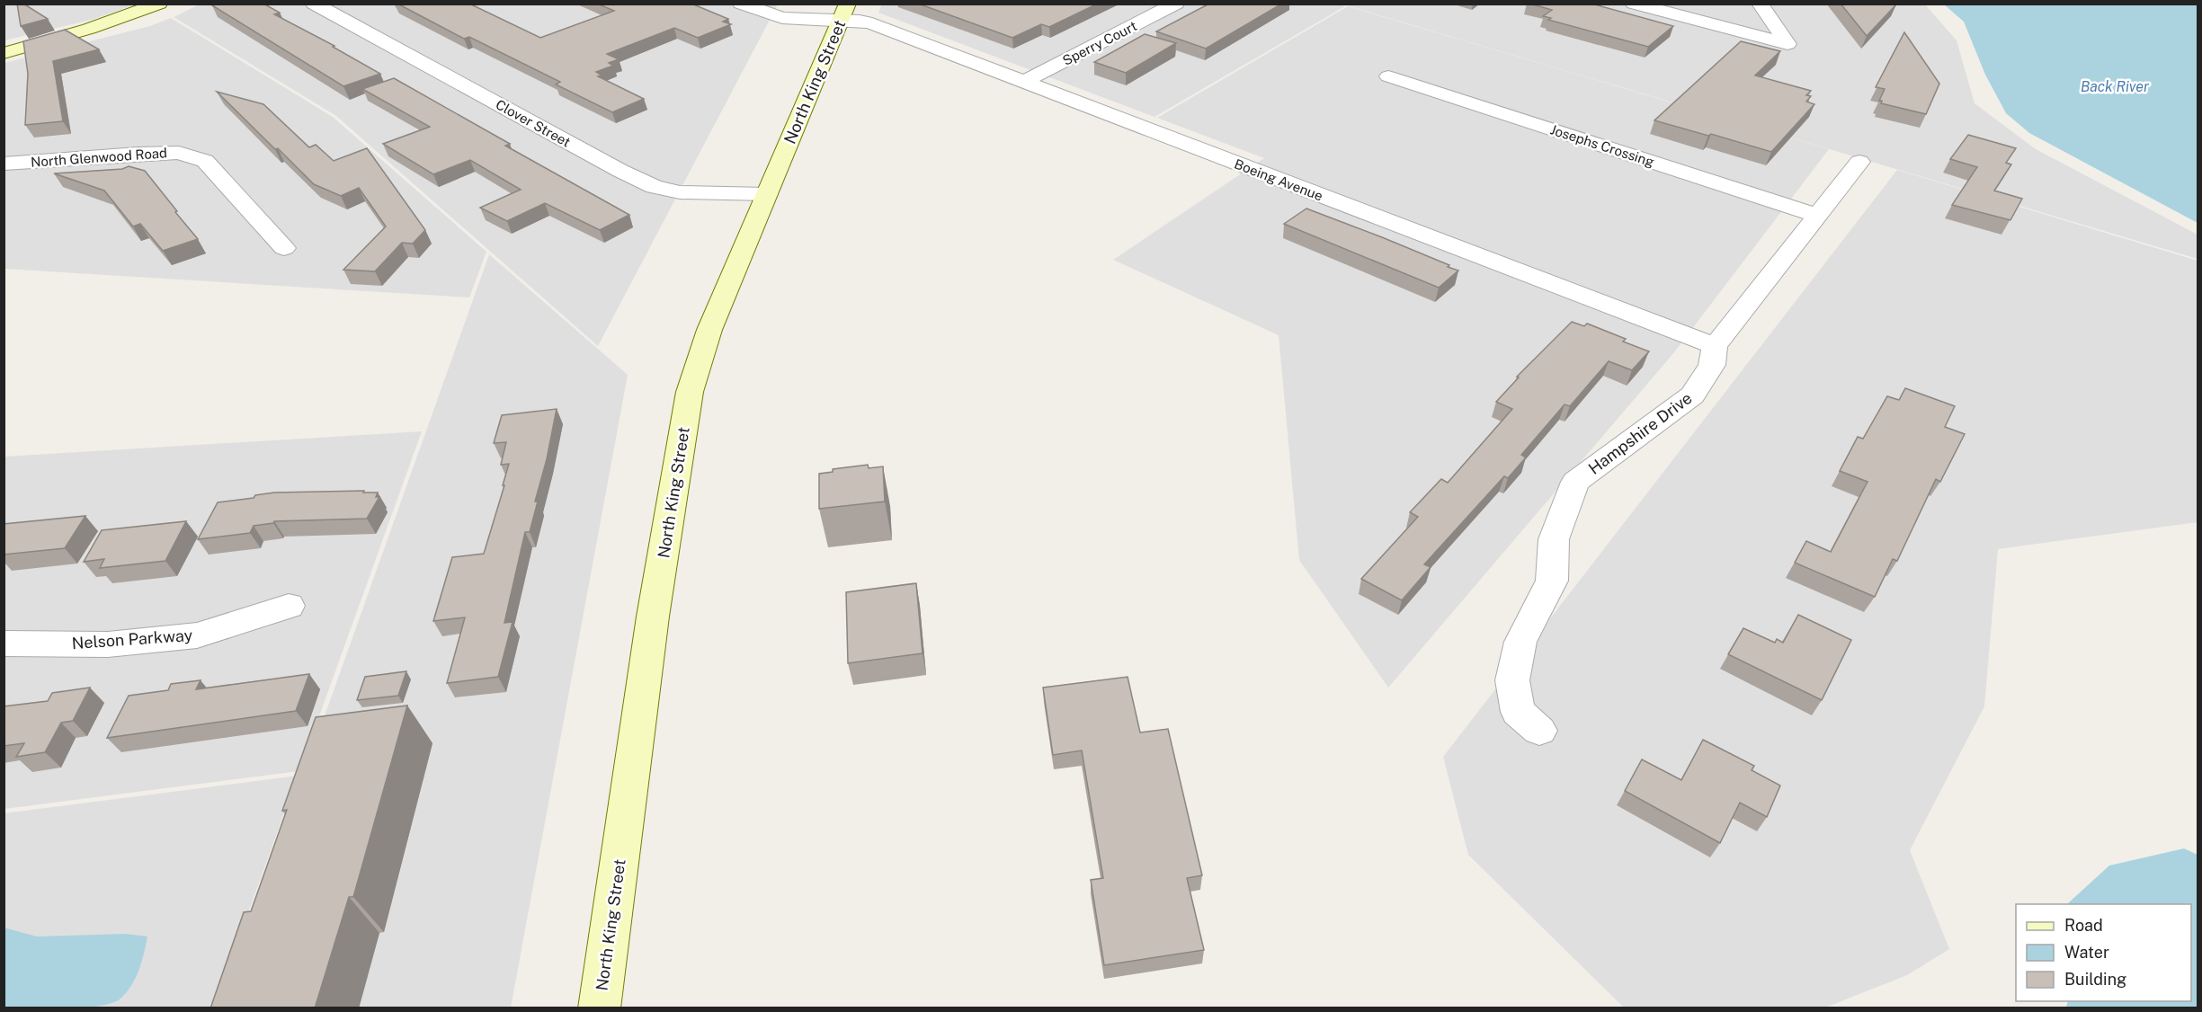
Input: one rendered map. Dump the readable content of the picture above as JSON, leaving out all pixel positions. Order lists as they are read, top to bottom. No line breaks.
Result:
{"streets":{"main road":["North King Street"],"street":["Sperry Court","Clover Street","Josephs Crossing","North Glenwood Road","Boeing Avenue","Hampshire Drive","Nelson Parkway"]},"crossings":[["Sperry Court","Boeing Avenue"],["North King Street","Clover Street"],["North King Street","Boeing Avenue"],["Josephs Crossing","Hampshire Drive"],["Boeing Avenue","Hampshire Drive"]],"water":["Back River"],"legend":["Road","Water","Building"]}
